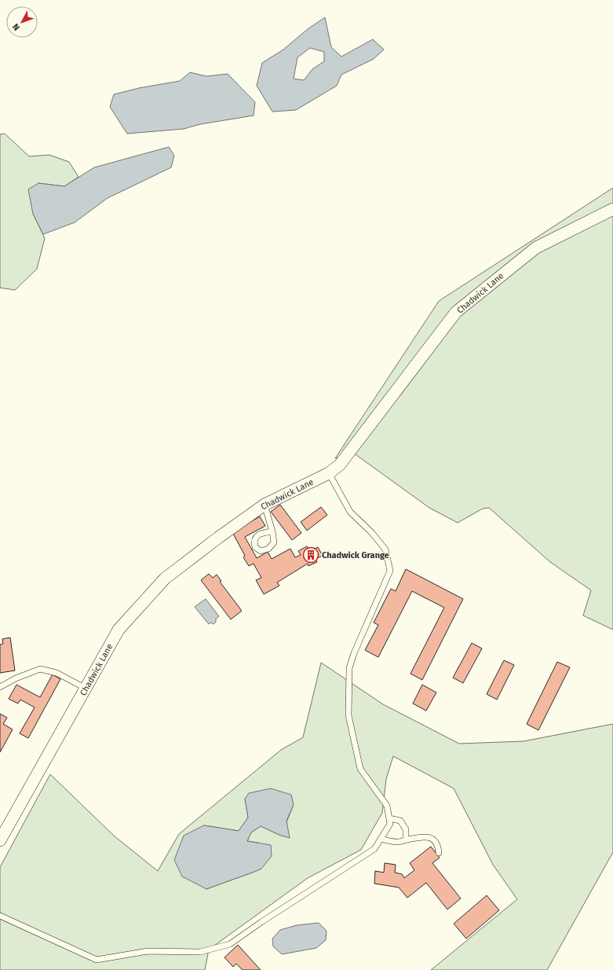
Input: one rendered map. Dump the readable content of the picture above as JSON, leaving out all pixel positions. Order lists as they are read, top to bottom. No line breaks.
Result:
{"streets":{"street":["Chadwick Lane"]},"places":{"building":["Chadwick Grange"]},"north":"bottom left"}
